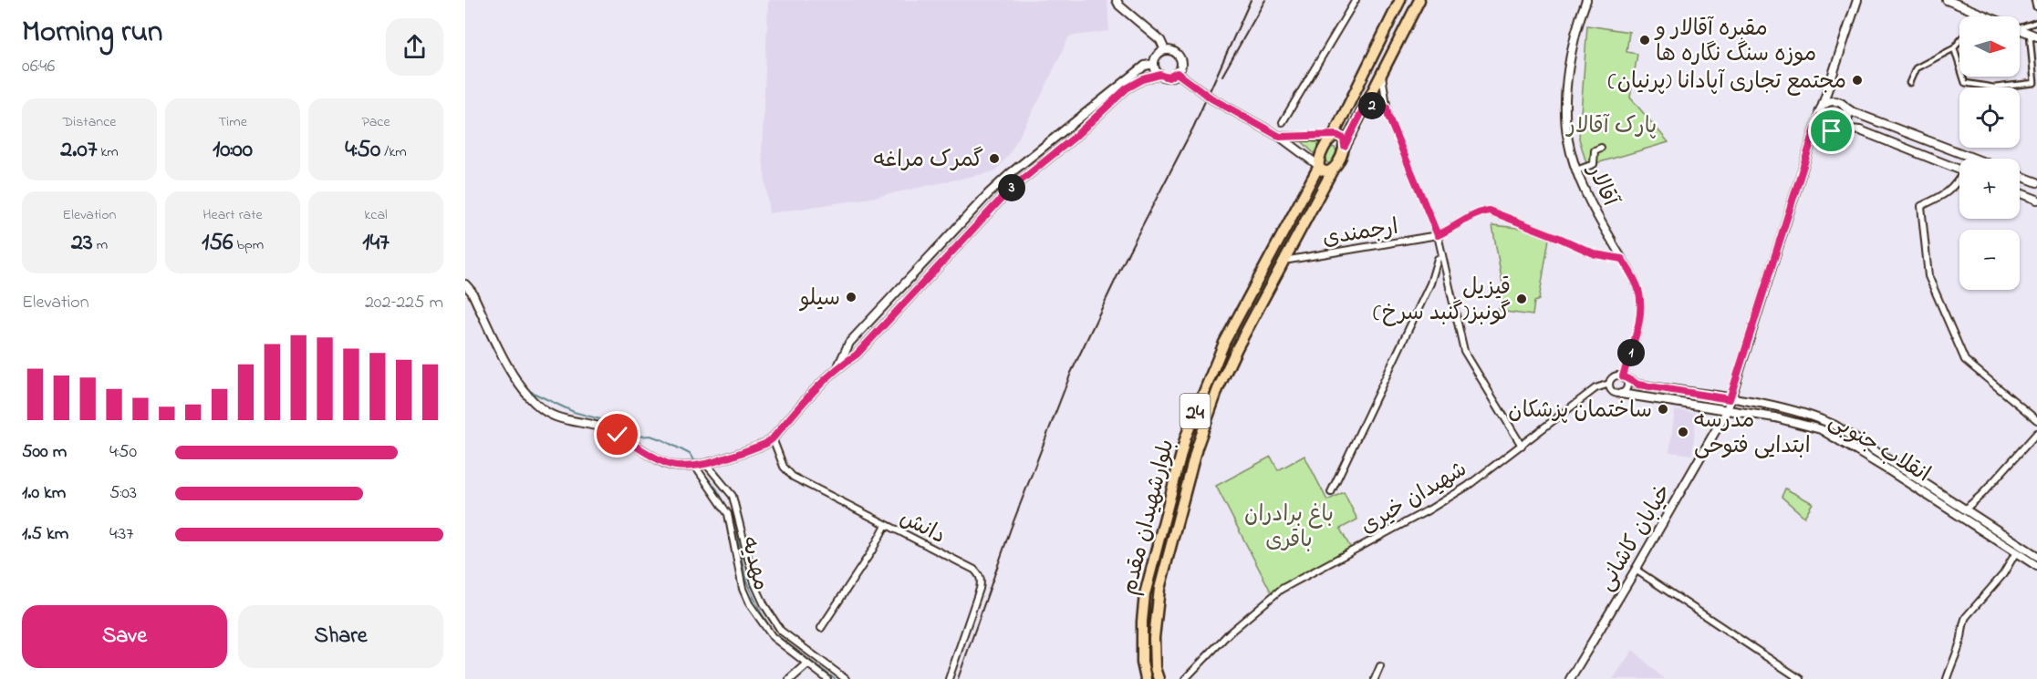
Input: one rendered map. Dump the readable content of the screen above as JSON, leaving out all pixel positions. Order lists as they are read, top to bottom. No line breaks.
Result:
{"streets":{"main road":["24","بلوارشهیدان مقدم"],"street":["آقالار","ارجمندی","انقلاب جنوبی","شهیدان خیری","دانش","خیابان کاشانی","مهدیه"]},"crossings":[["آقالار","ارجمندی"],["آقالار","انقلاب جنوبی"],["آقالار","شهیدان خیری"],["ارجمندی","بلوارشهیدان مقدم"],["24","بلوارشهیدان مقدم"],["انقلاب جنوبی","شهیدان خیری"],["انقلاب جنوبی","خیابان کاشانی"]],"parks":["پارک آقالار","باغ برادران باقری"],"places":["مقبره آقالار و موزه سنگ نگاره ها","مجتمع تجاری آپادانا (پرنیان)","گمرک مراغه","سیلو","قیزیل گونبز(گنبد سرخ)","ساختمان پزشکان","مدرسه ابتدایی فتوحی"],"north":"right","page":{"heading":["Morning run","06:46"],"map_buttons":["+","−"],"pins":["2","3","1"],"stats":[["Distance","2.07 km"],["Time","10:00"],["Pace","4:50 /km"],["Elevation","23 m"],["Heart rate","156 bpm"],["kcal","147"]],"chart":["Elevation","202–225 m"],"list":[{"name":"500 m","note":"4:50"},{"name":"1.0 km","note":"5:03"},{"name":"1.5 km","note":"4:37"}],"buttons":["Save","Share"]}}
